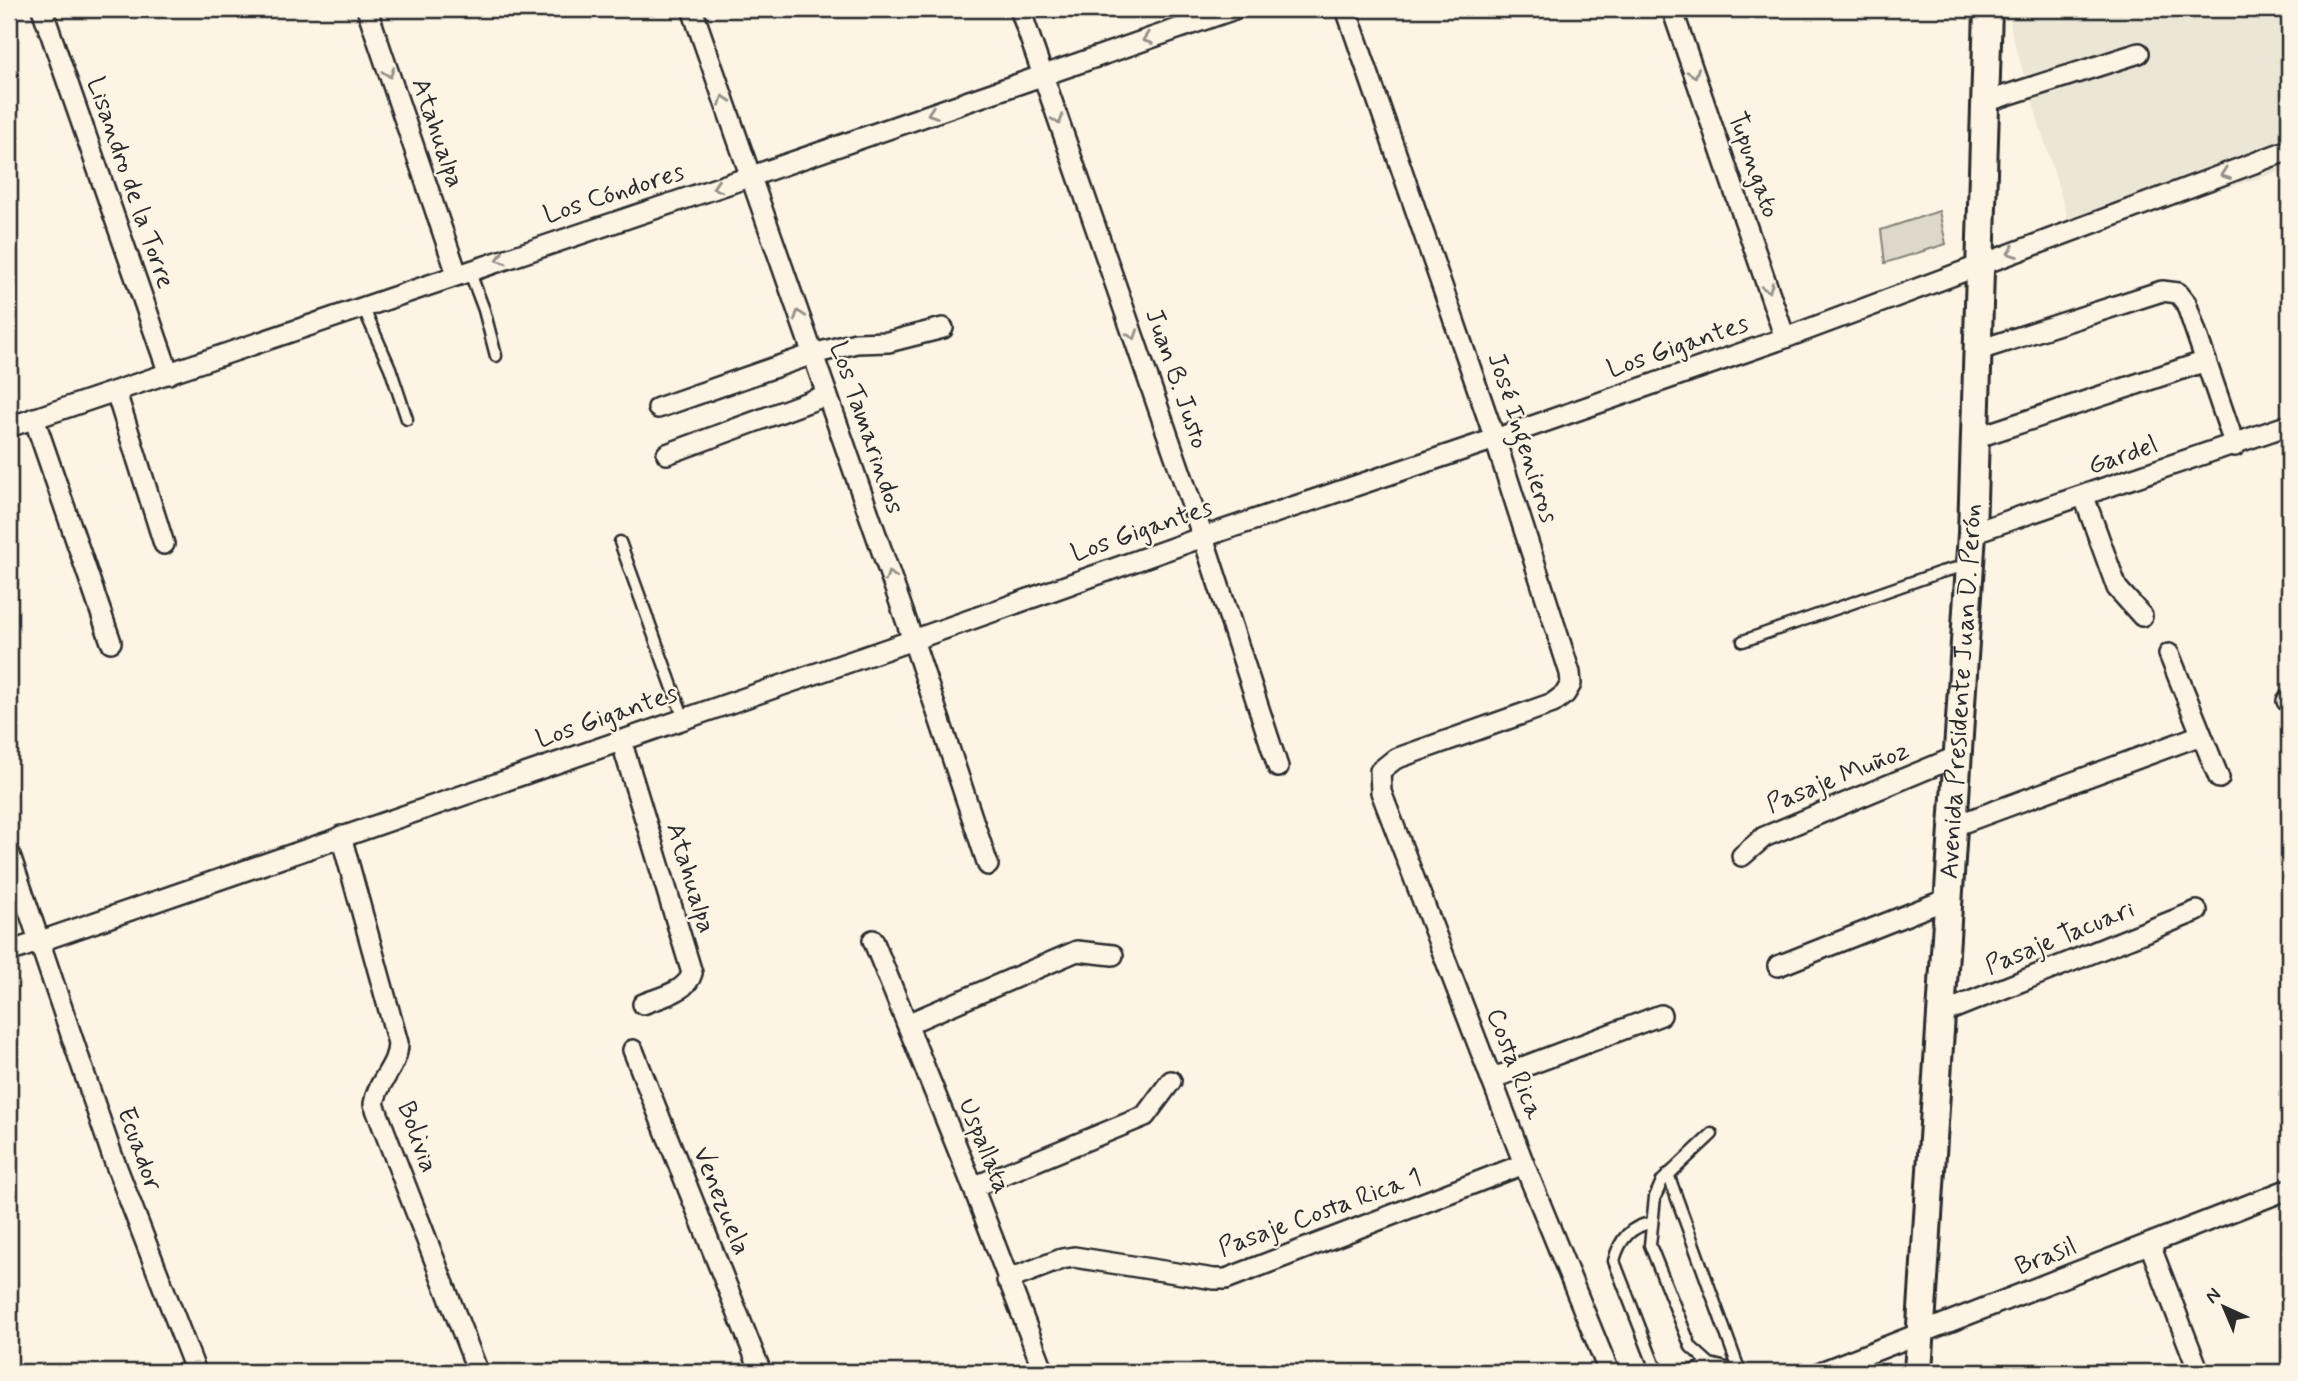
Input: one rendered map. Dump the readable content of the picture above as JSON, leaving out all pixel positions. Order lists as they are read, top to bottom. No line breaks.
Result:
{"streets":{"main road":["Avenida Presidente Juan D. Perón"],"street":["Atahualpa","Tupungato","Lisandro de la Torre","Los Cóndores","Los Gigantes","Juan B. Justo","Los Tamarindos","José Ingenieros","Gardel","Pasaje Muñoz","Pasaje Tacuari","Costa Rica","Bolivia","Uspallata","Ecuador","Venezuela","Pasaje Costa Rica 1","Brasil"]},"crossings":[["Atahualpa","Los Cóndores"],["Atahualpa","Los Gigantes"],["Tupungato","Los Gigantes"],["Lisandro de la Torre","Los Cóndores"],["Los Cóndores","Juan B. Justo"],["Los Cóndores","Los Tamarindos"],["Los Gigantes","Juan B. Justo"],["Los Gigantes","Los Tamarindos"],["Los Gigantes","José Ingenieros"],["Los Gigantes","Avenida Presidente Juan D. Perón"],["Los Gigantes","Bolivia"],["Los Gigantes","Ecuador"],["José Ingenieros","Costa Rica"],["Gardel","Avenida Presidente Juan D. Perón"],["Avenida Presidente Juan D. Perón","Pasaje Muñoz"],["Avenida Presidente Juan D. Perón","Pasaje Tacuari"],["Avenida Presidente Juan D. Perón","Brasil"],["Costa Rica","Pasaje Costa Rica 1"],["Uspallata","Pasaje Costa Rica 1"]],"one_way":["Atahualpa","Tupungato","Los Cóndores","Juan B. Justo","Los Tamarindos"],"north":"top left"}
